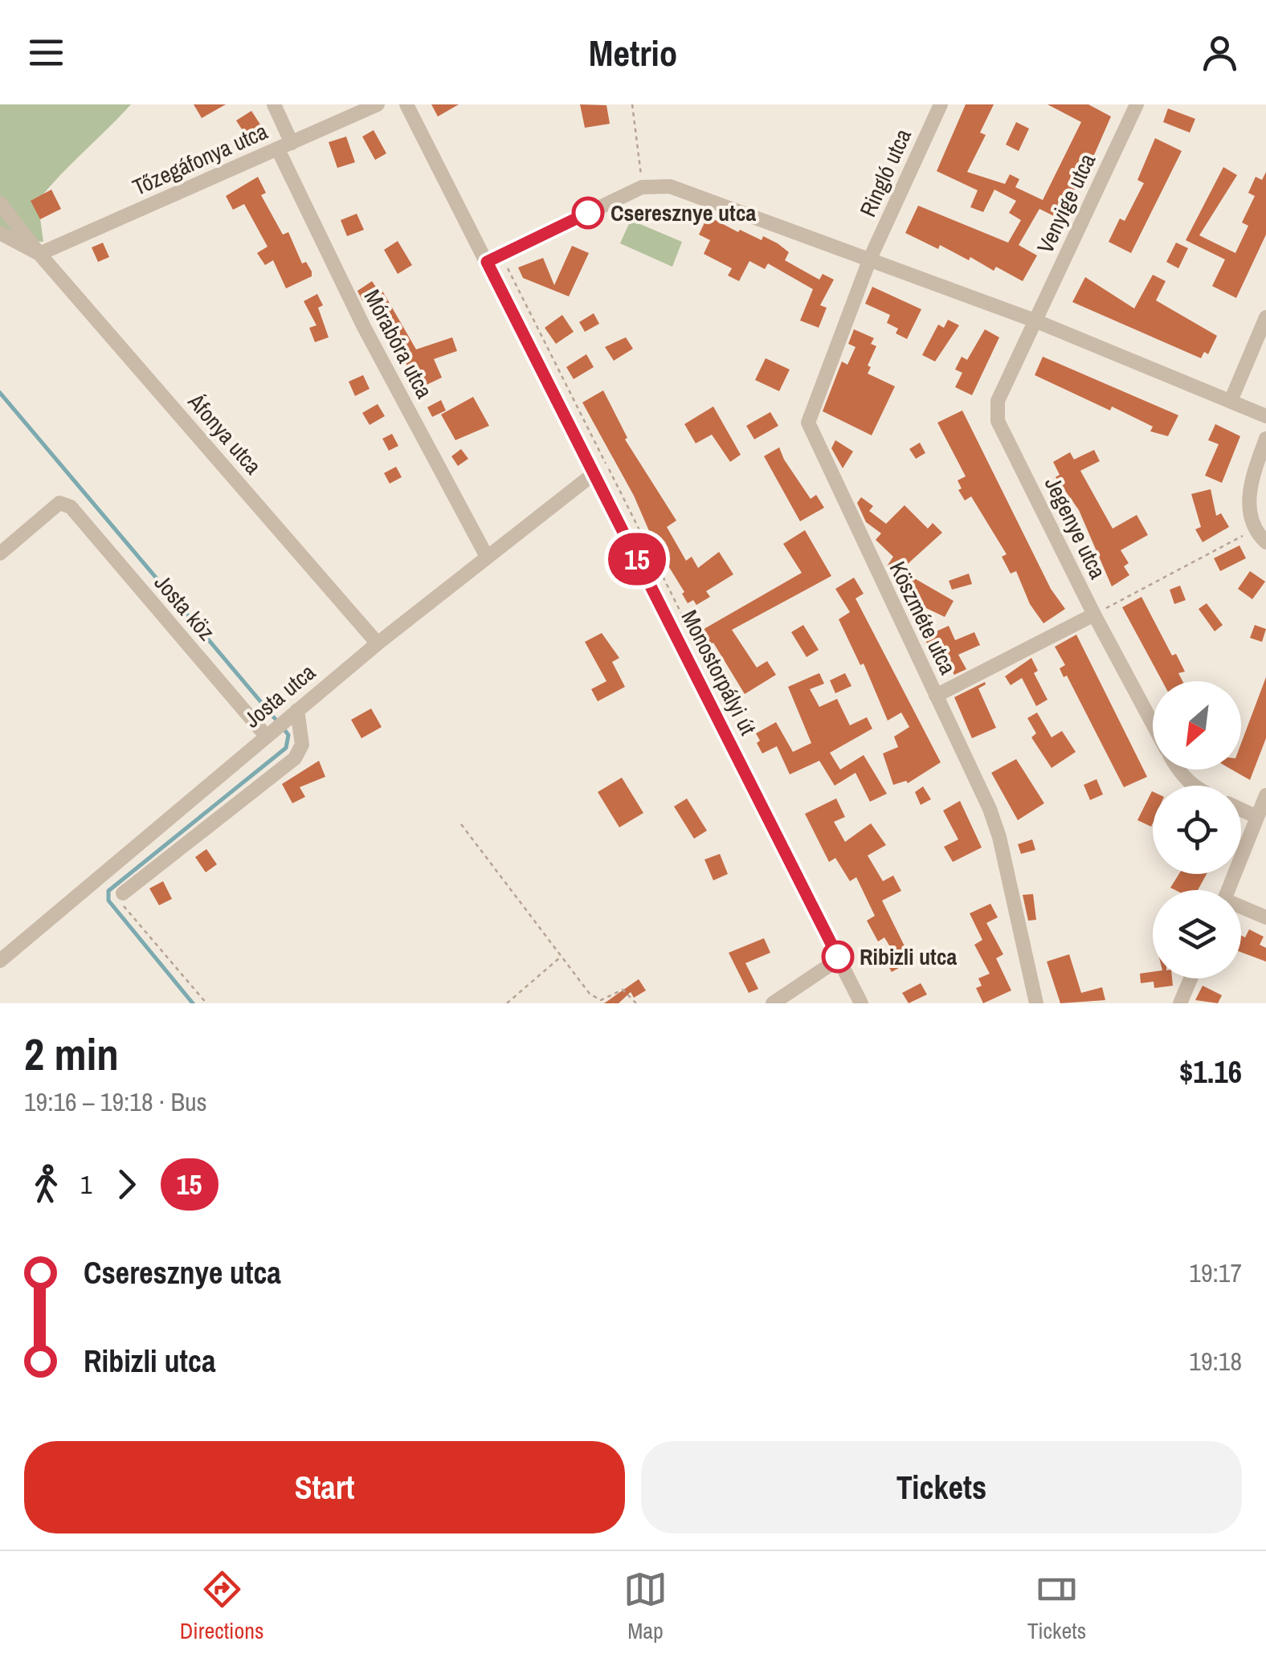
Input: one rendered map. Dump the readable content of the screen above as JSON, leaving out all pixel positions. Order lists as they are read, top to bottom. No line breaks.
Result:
{"streets":{"street":["Tőzegáfonya utca","Ringló utca","Venyige utca","Mórabóra utca","Áfonya utca","Jegenye utca","Josta köz","Köszméte utca","Monostorpályi út","Josta utca"]},"crossings":[["Tőzegáfonya utca","Mórabóra utca"],["Tőzegáfonya utca","Áfonya utca"],["Ringló utca","Köszméte utca"],["Venyige utca","Jegenye utca"],["Mórabóra utca","Josta utca"],["Áfonya utca","Josta utca"],["Josta köz","Josta utca"],["Monostorpályi út","Josta utca"]],"places":["Cseresznye utca","Ribizli utca"],"lines":["bus line 15"],"north":"bottom left","page":{"header":"Metrio","on_map":"15","heading":["2 min","19:16 – 19:18 · Bus","$1.16"],"legs":["1","15"],"list":[{"name":"Cseresznye utca","value":"19:17"},{"name":"Ribizli utca","value":"19:18"}],"buttons":["Start","Tickets"],"tabs":["Directions","Map","Tickets"]}}
